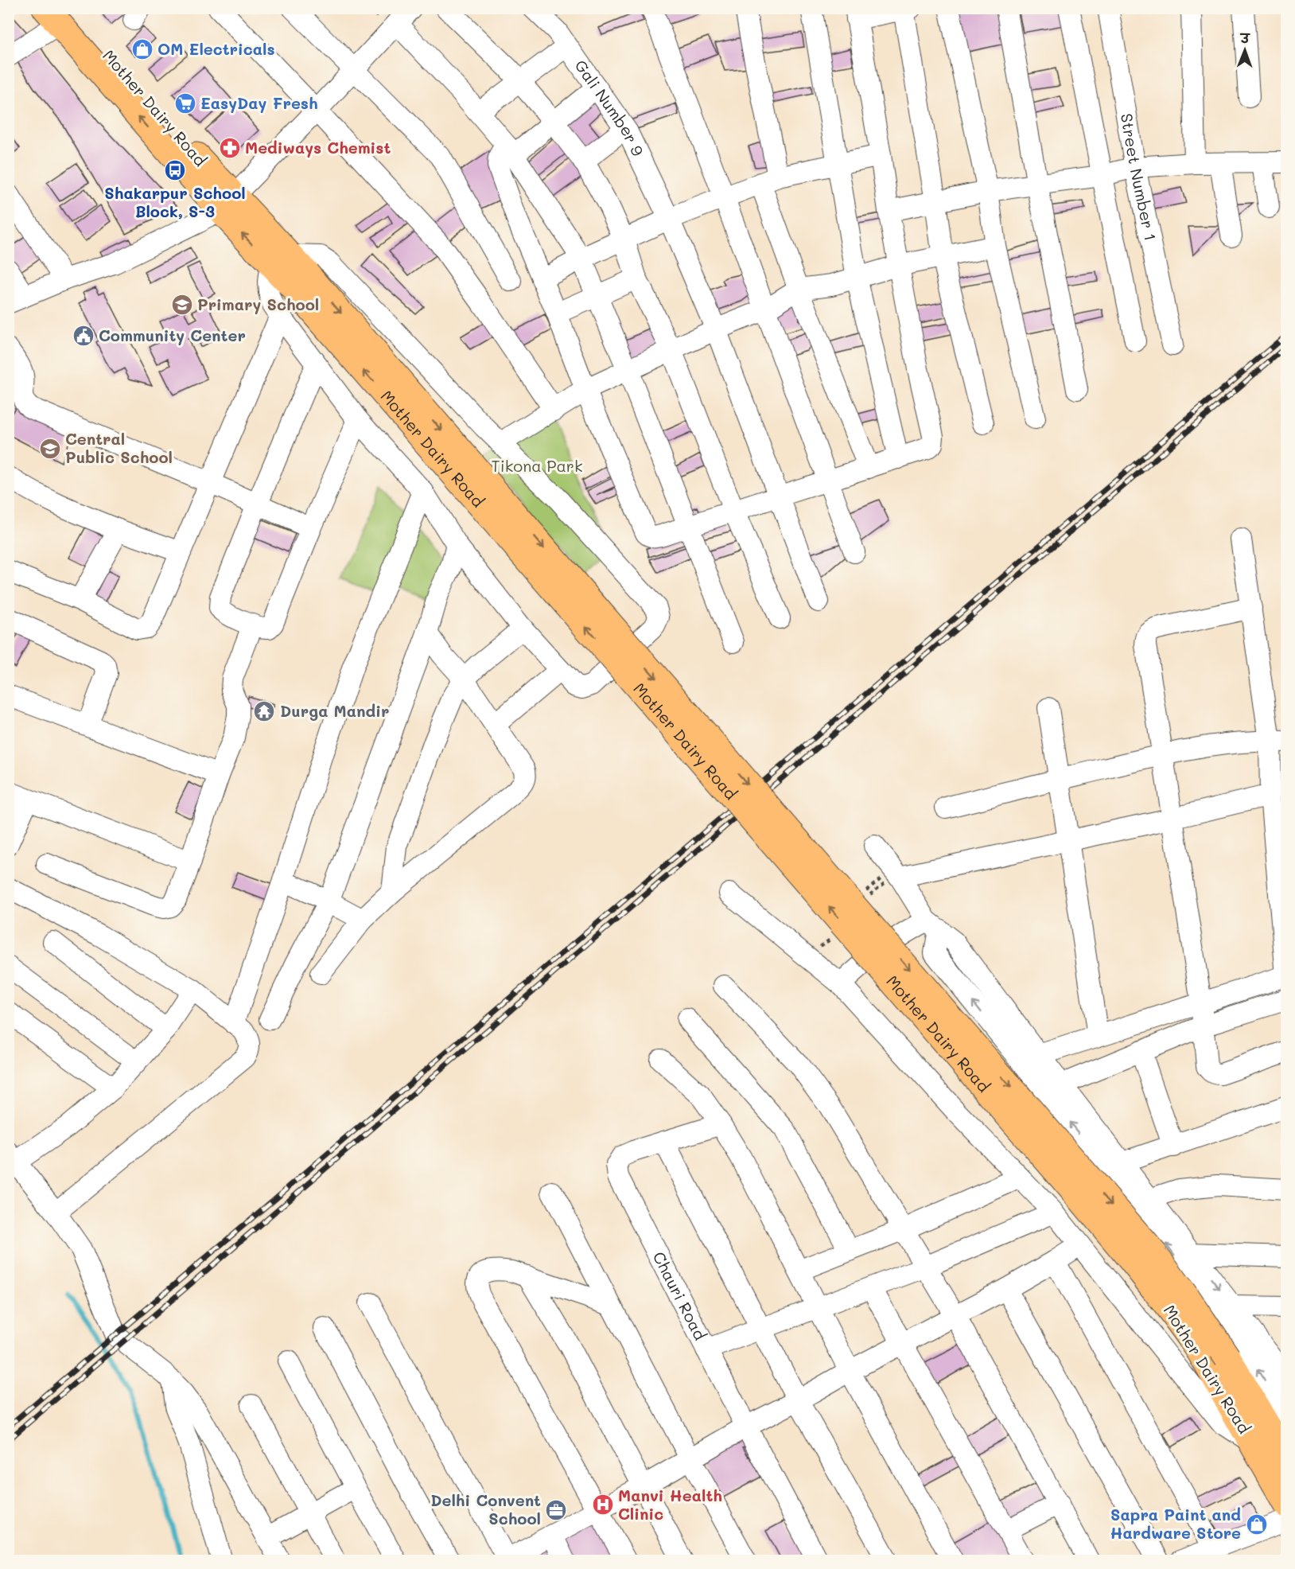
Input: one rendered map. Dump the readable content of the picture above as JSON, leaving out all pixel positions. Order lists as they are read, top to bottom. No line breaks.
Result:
{"streets":{"main road":["Mother Dairy Road"],"street":["Gali Number 9","Street Number 1","Chauri Road"]},"parks":["Tikona Park"],"places":{"shop":["OM Electricals","Sapra Paint and Hardware Store"],"supermarket":["EasyDay Fresh"],"pharmacy":["Mediways Chemist"],"bus stop":["Shakarpur School Block, S-3"],"school or university":["Primary School","Central Public School"],"public building":["Community Center"],"temple":["Durga Mandir"],"hospital":["Manvi Health Clinic"],"office":["Delhi Convent School"]},"north":"top"}
